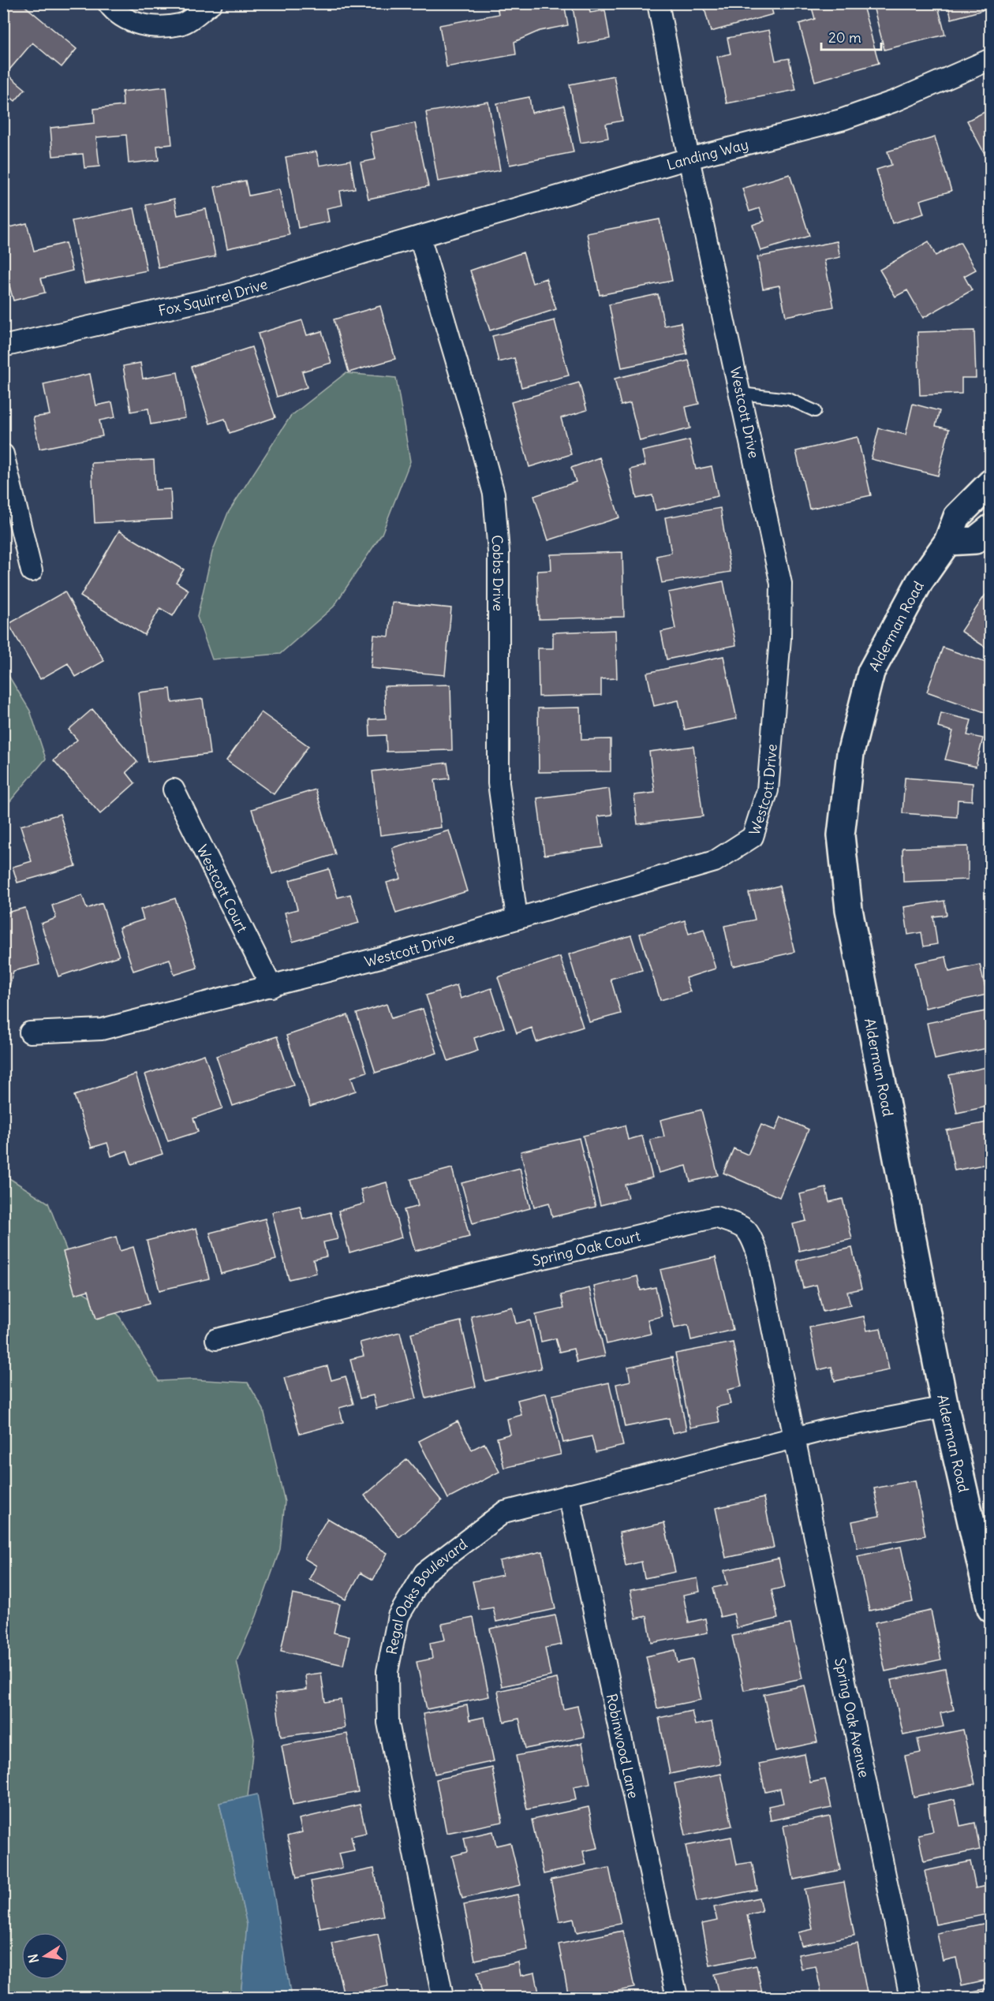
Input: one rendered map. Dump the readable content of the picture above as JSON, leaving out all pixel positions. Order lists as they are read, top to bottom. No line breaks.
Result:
{"streets":{"street":["Landing Way","Fox Squirrel Drive","Westcott Drive","Cobbs Drive","Alderman Road","Westcott Court","Spring Oak Court","Regal Oaks Boulevard","Spring Oak Avenue","Robinwood Lane"]},"crossings":[["Landing Way","Fox Squirrel Drive"],["Landing Way","Westcott Drive"],["Landing Way","Cobbs Drive"],["Fox Squirrel Drive","Cobbs Drive"],["Westcott Drive","Cobbs Drive"],["Westcott Drive","Westcott Court"],["Alderman Road","Regal Oaks Boulevard"],["Spring Oak Court","Regal Oaks Boulevard"],["Spring Oak Court","Spring Oak Avenue"],["Regal Oaks Boulevard","Spring Oak Avenue"],["Regal Oaks Boulevard","Robinwood Lane"]],"scale_bar":"20 m","north":"left"}
